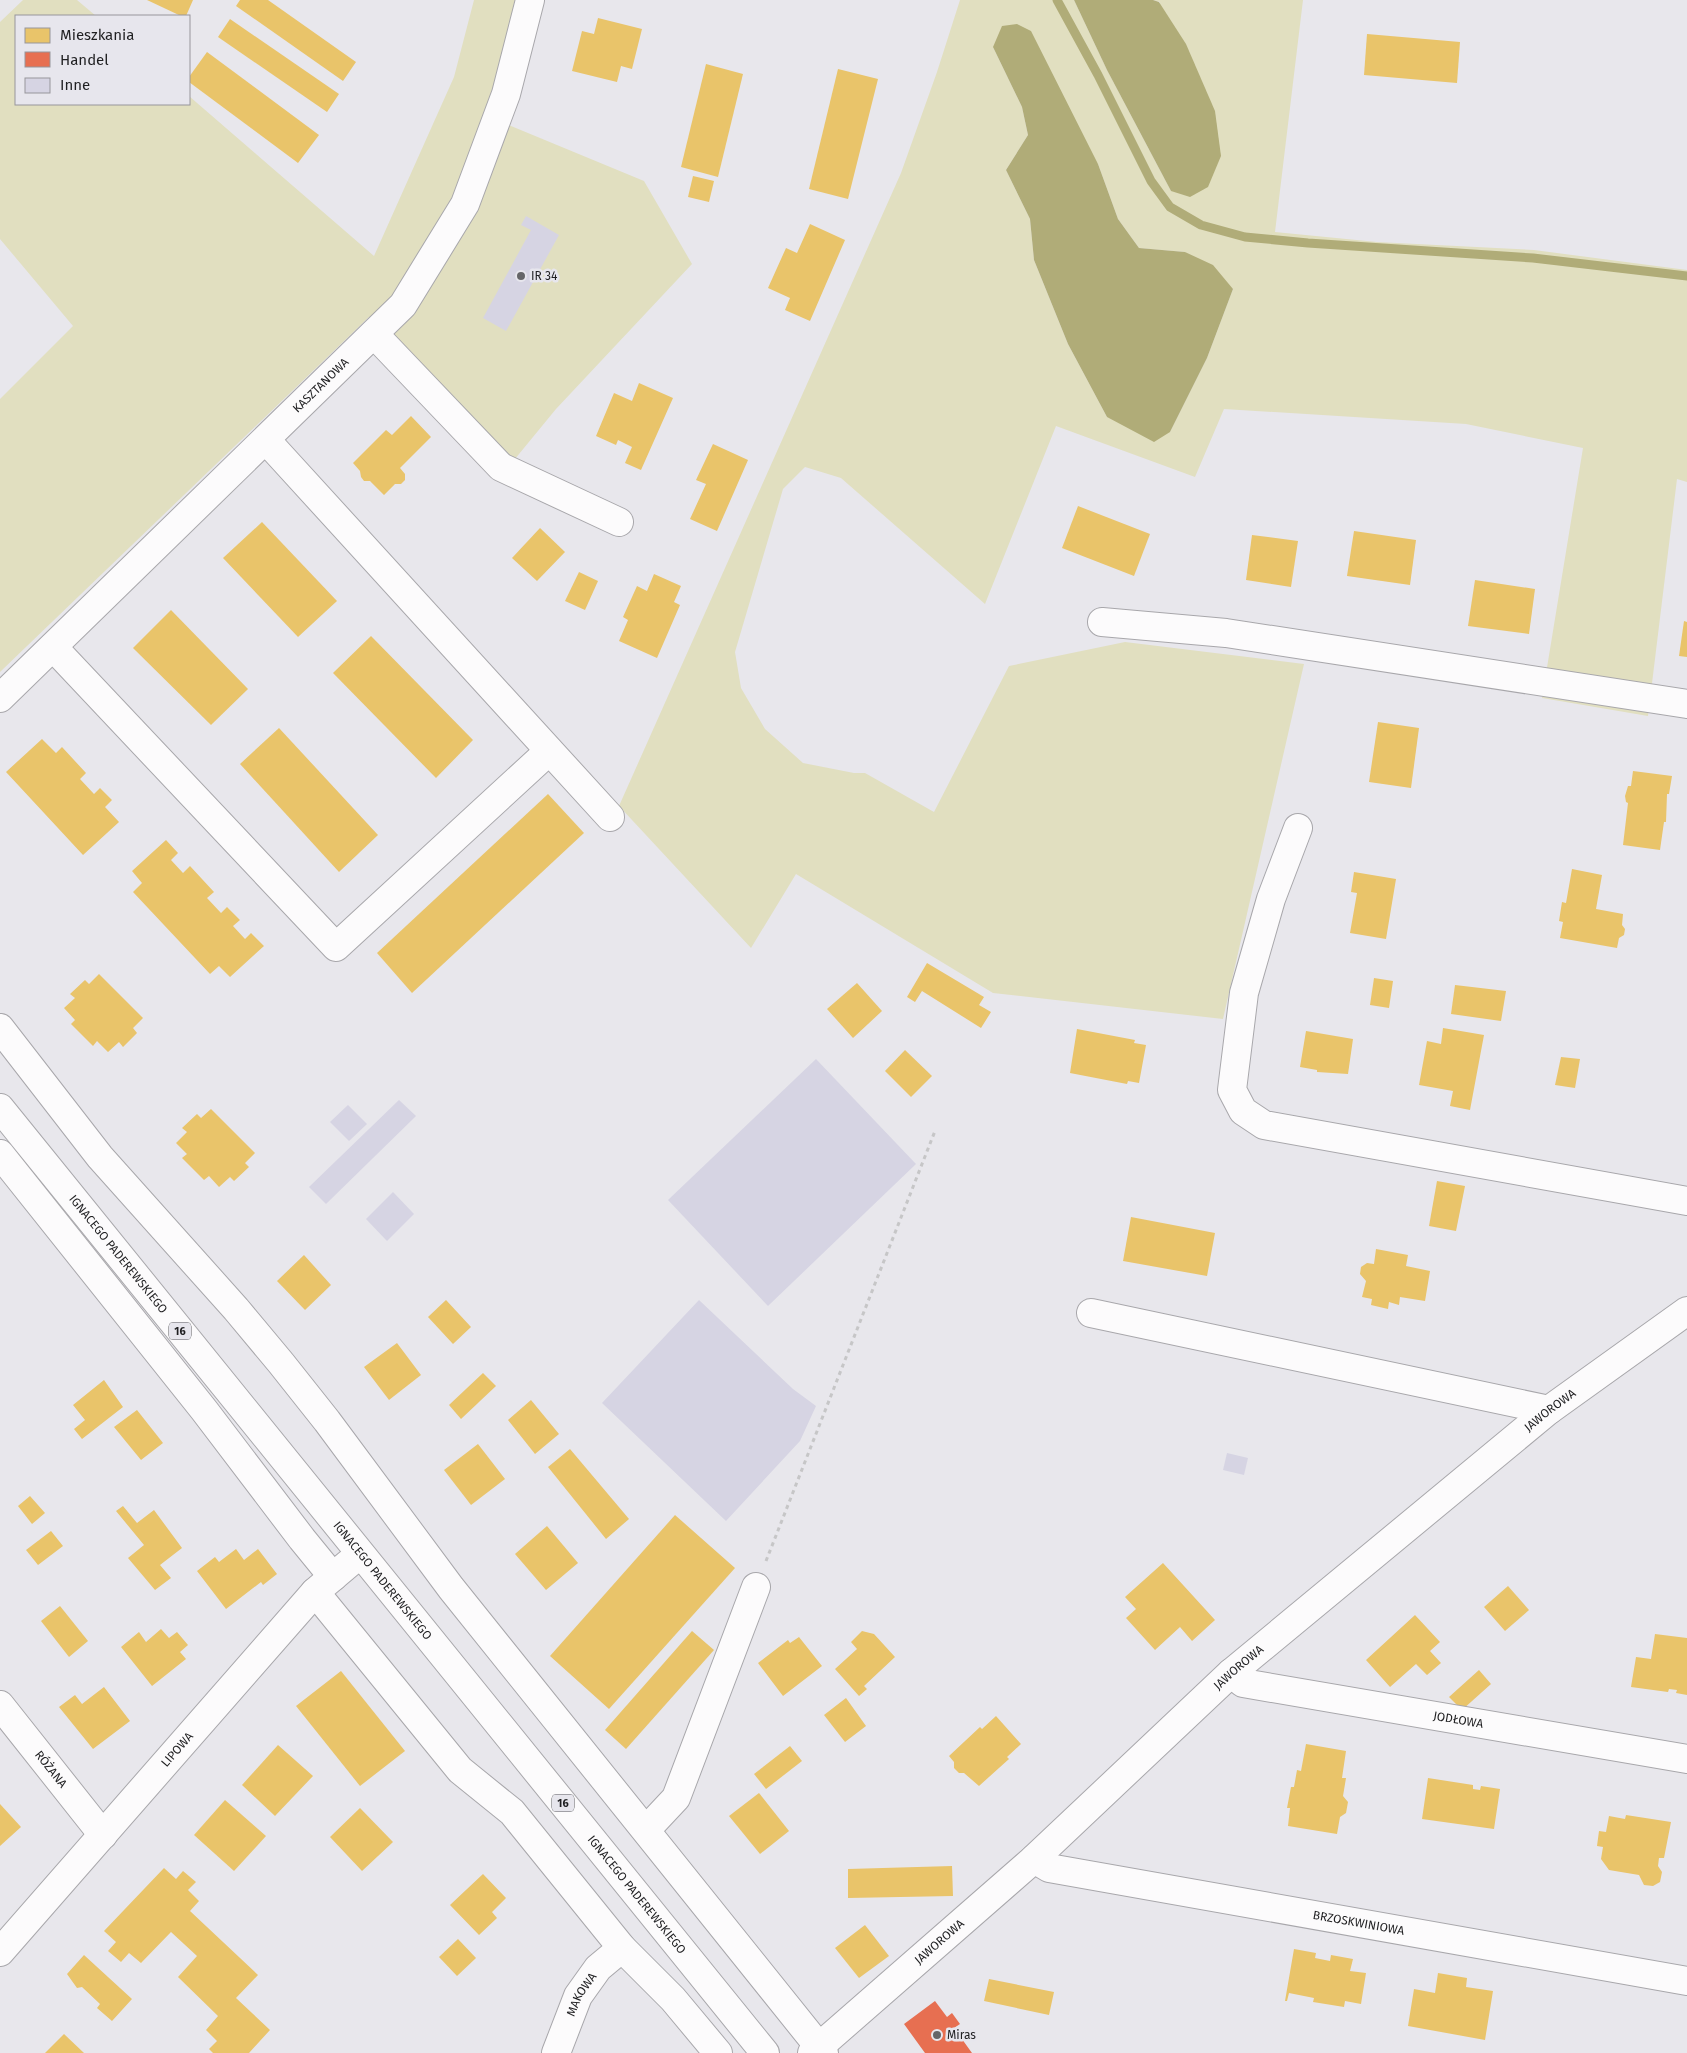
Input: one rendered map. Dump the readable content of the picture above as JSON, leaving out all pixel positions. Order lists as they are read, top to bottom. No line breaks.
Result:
{"streets":{"street":["KASZTANOWA","IGNACEGO PADEREWSKIEGO","16","JAWOROWA","JODŁOWA","LIPOWA","RÓŻANA","BRZOSKWINIOWA","MAKOWA"]},"crossings":[["IGNACEGO PADEREWSKIEGO","LIPOWA"],["JAWOROWA","JODŁOWA"],["JAWOROWA","BRZOSKWINIOWA"],["LIPOWA","RÓŻANA"]],"places":["IR 34","Miras"],"legend":["Mieszkania","Handel","Inne"]}
